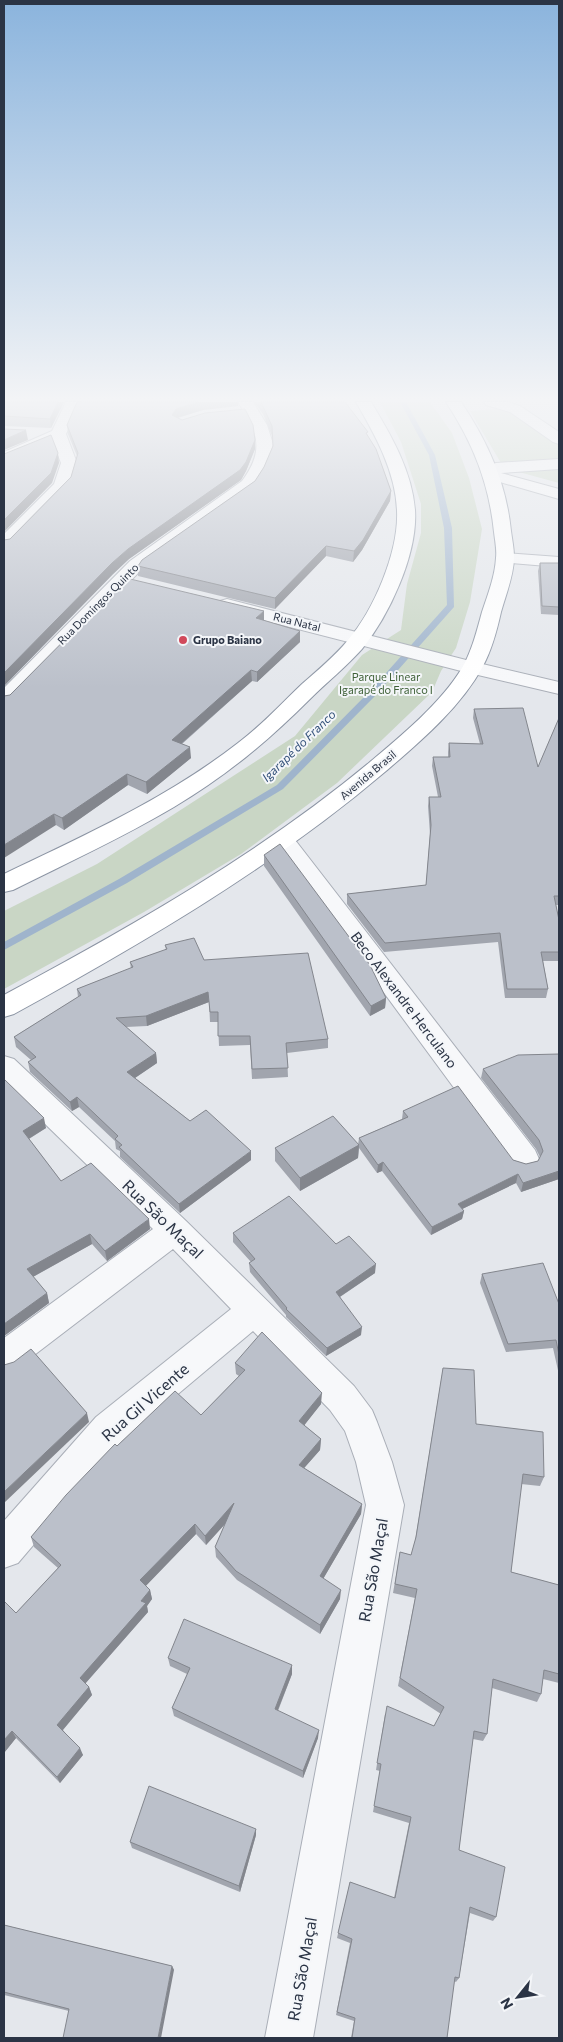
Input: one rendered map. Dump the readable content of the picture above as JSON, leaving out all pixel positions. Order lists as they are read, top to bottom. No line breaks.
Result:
{"streets":{"highway":["Avenida Brasil"],"street":["Rua Domingos Quinto","Rua Natal","Beco Alexandre Herculano","Rua São Maçal","Rua Gil Vicente"]},"crossings":[["Rua Natal","Avenida Brasil"],["Avenida Brasil","Beco Alexandre Herculano"],["Rua São Maçal","Rua Gil Vicente"]],"water":["Igarapé do Franco"],"parks":["Parque Linear Igarapé do Franco I"],"places":["Grupo Baiano"],"north":"bottom left"}
